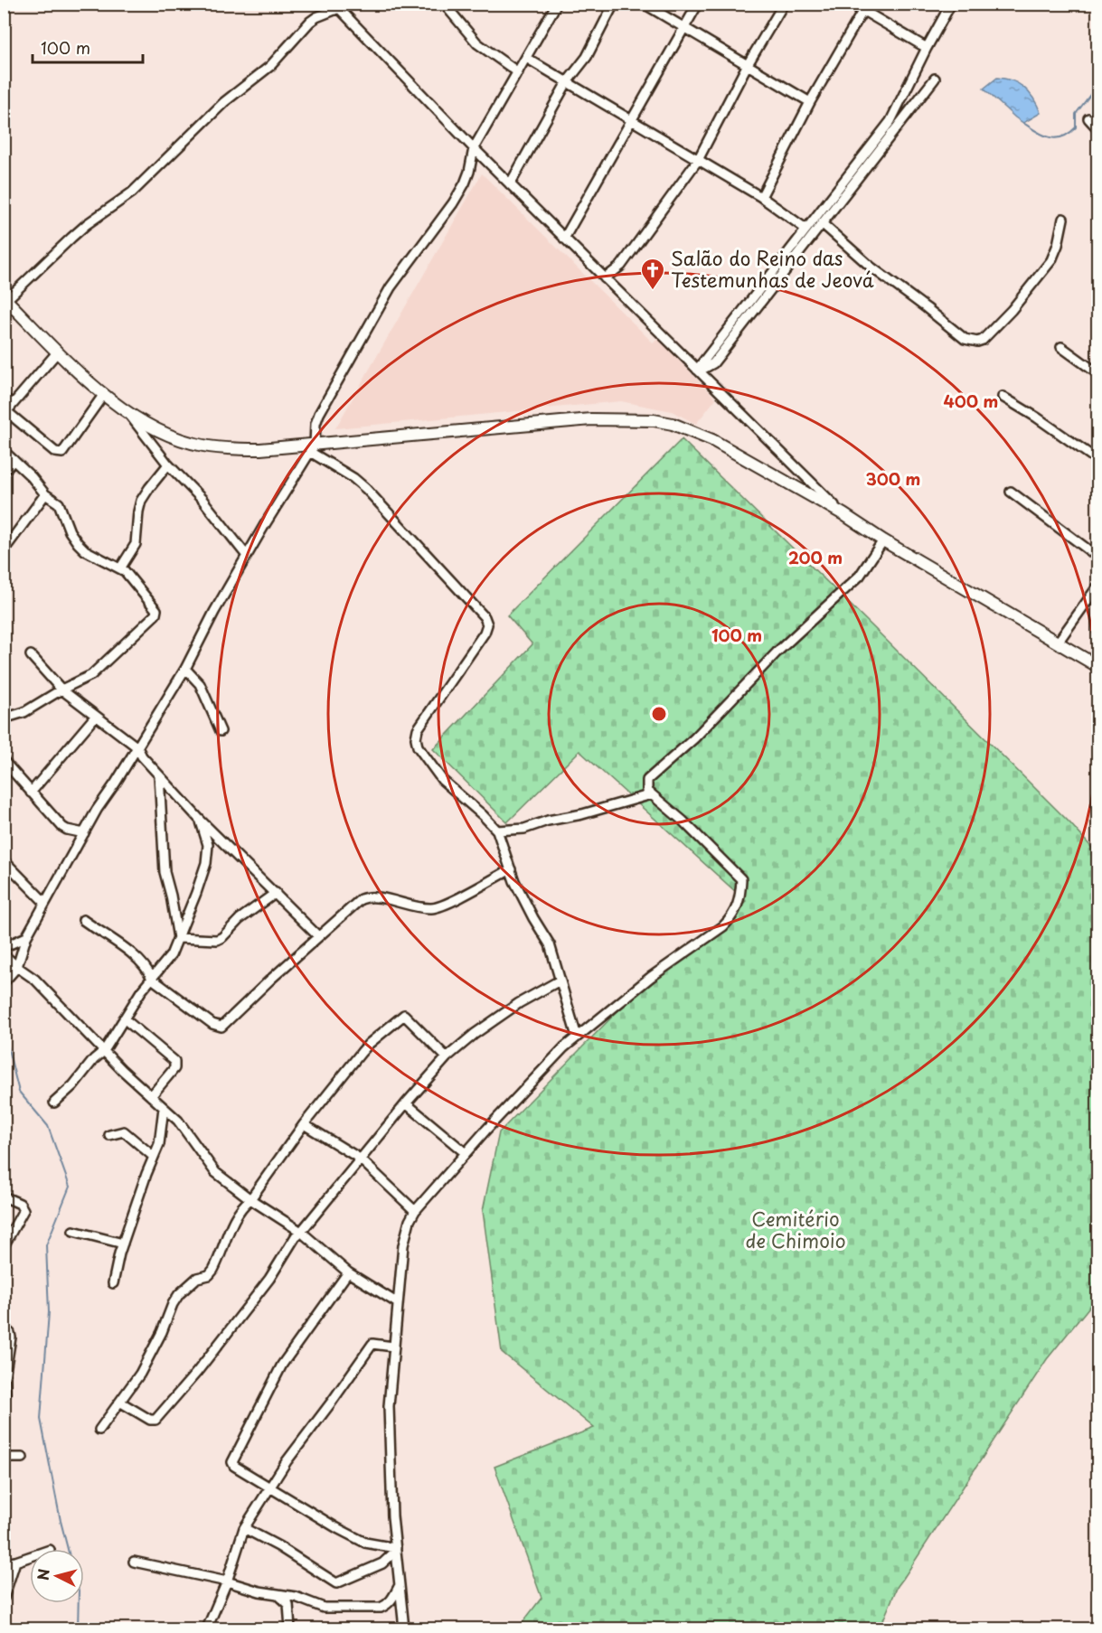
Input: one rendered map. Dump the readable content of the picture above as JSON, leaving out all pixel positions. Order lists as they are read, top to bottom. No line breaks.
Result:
{"parks":["Cemitério de Chimoio"],"places":{"church":["Salão do Reino das Testemunhas de Jeová"]},"scale_bar":"100 m","north":"left","rings":["400 m","300 m","200 m","100 m"]}
